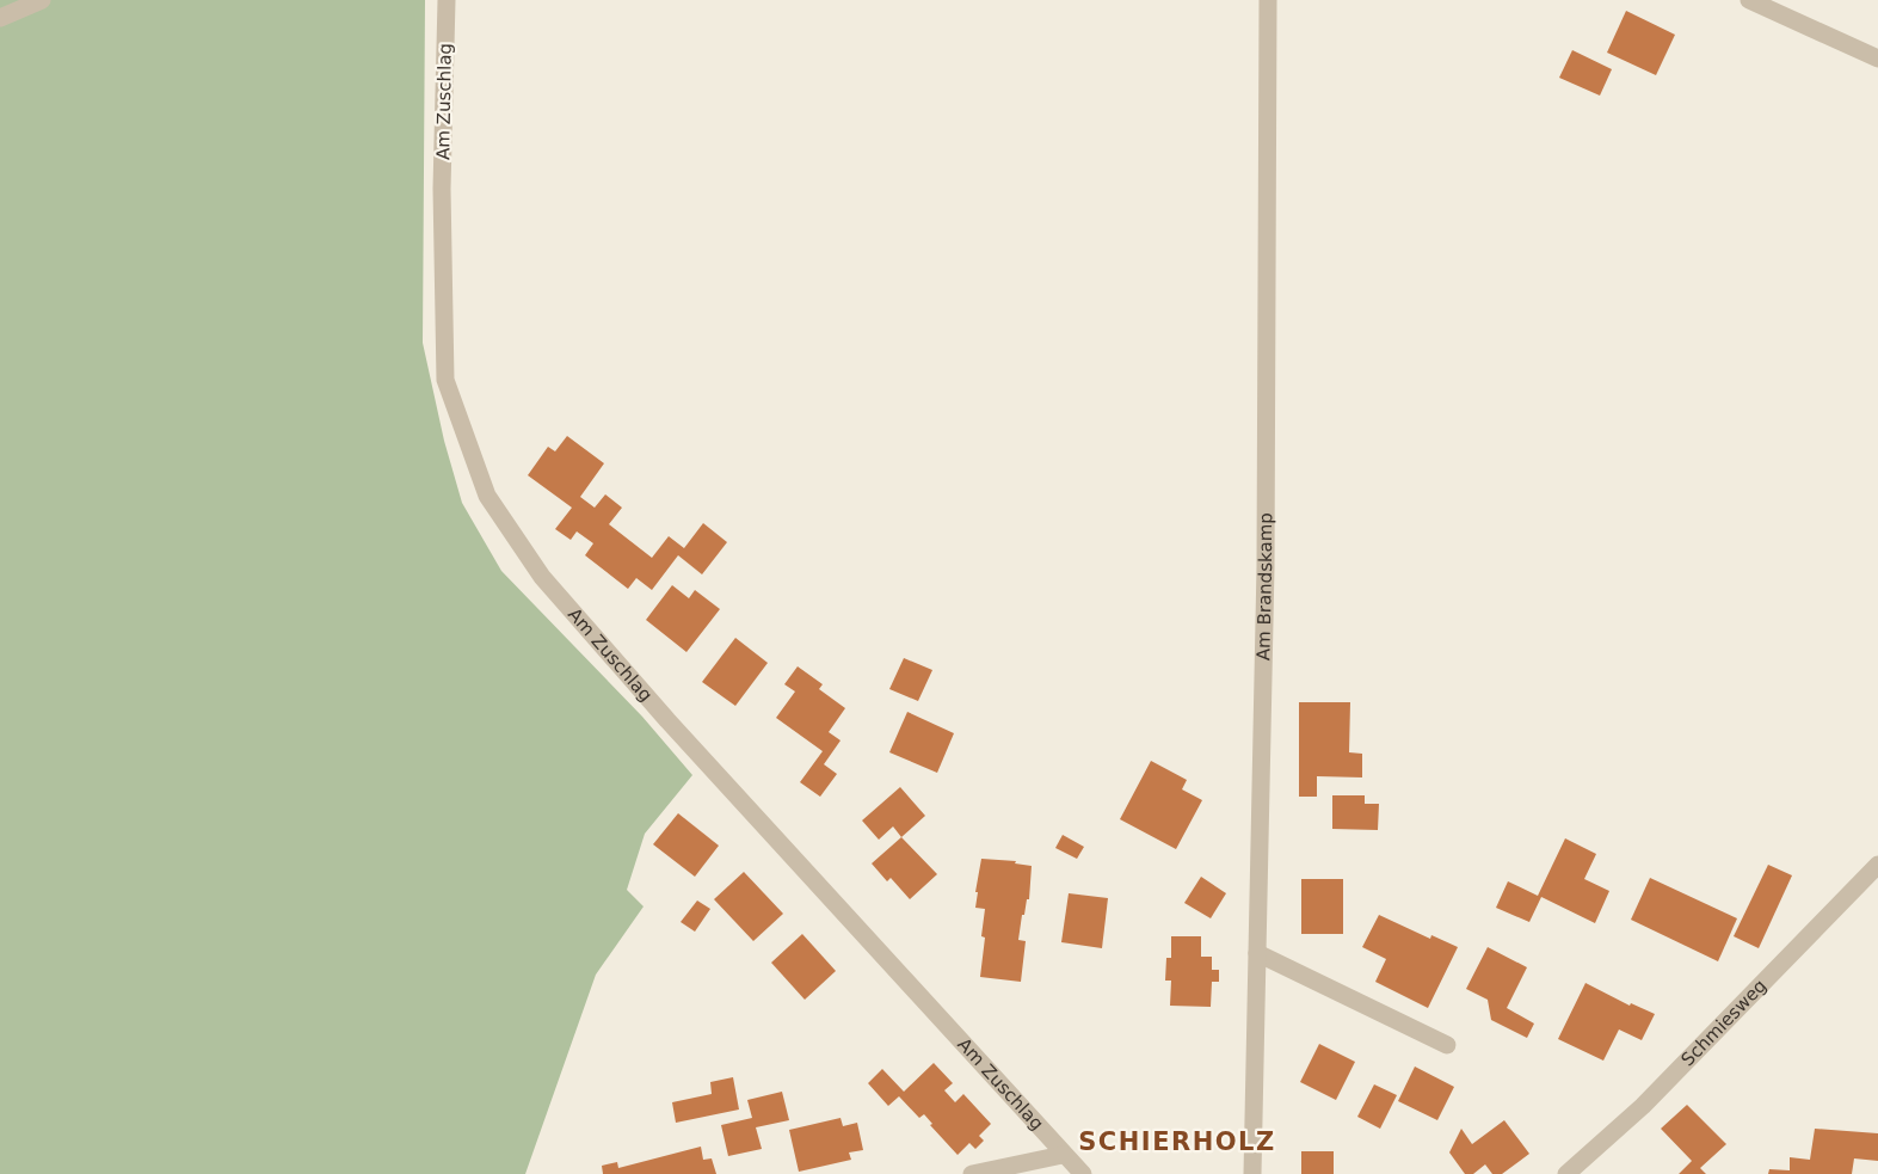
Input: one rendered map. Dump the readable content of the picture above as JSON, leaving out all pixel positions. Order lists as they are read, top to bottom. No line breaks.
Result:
{"streets":{"street":["Am Zuschlag","Am Brandskamp","Schmiesweg"]},"districts":["SCHIERHOLZ"]}
